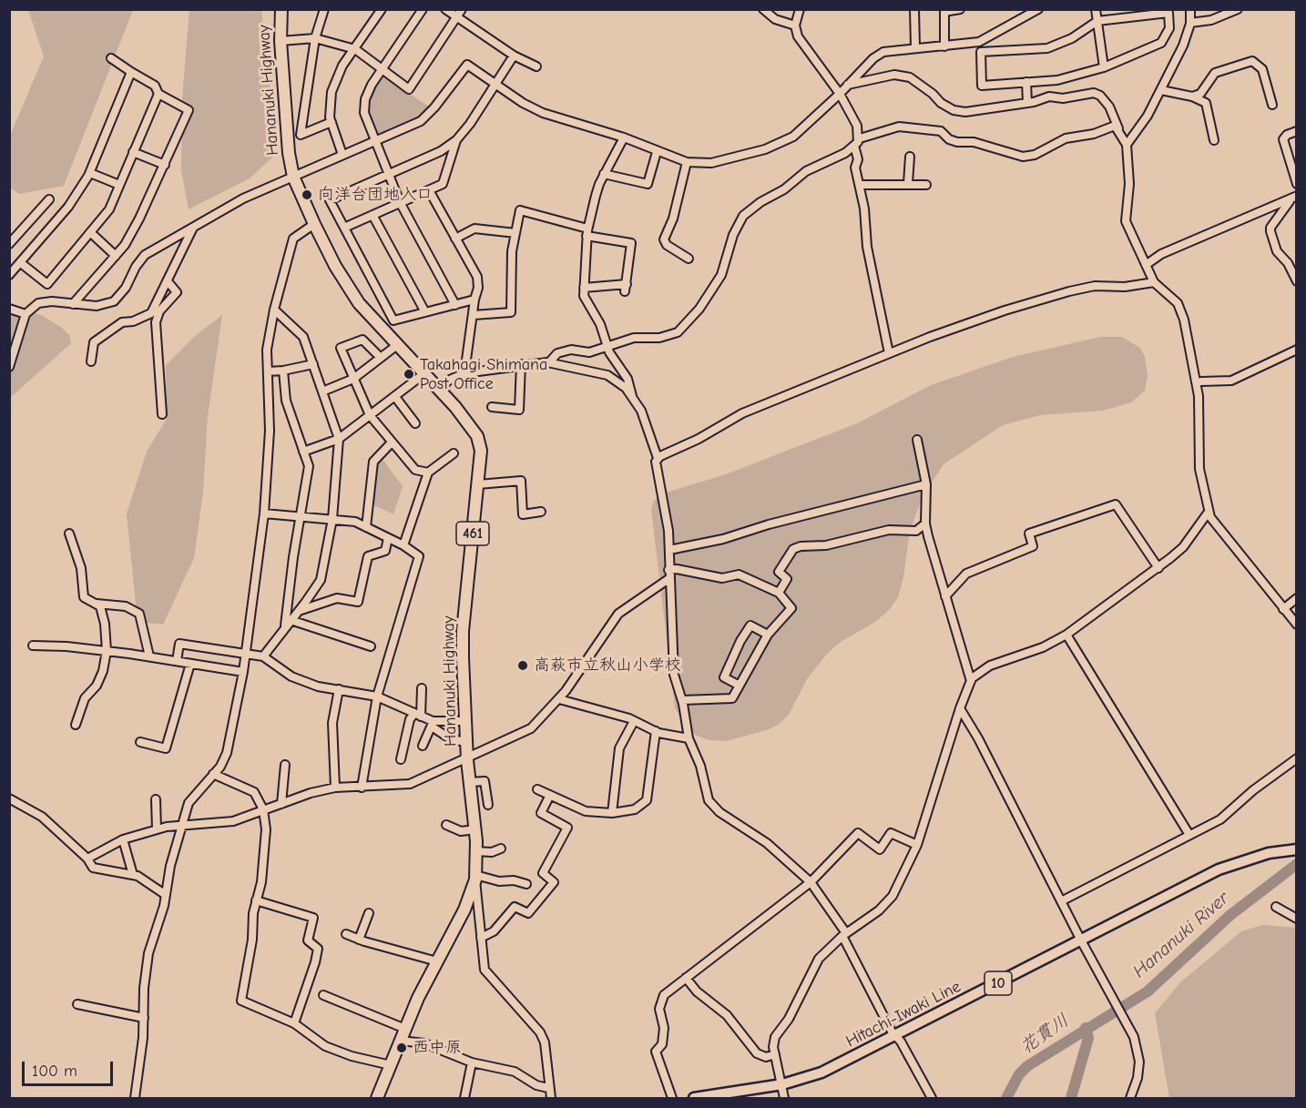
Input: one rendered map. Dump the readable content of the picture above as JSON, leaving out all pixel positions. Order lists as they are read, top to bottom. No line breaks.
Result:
{"streets":{"highway":["Hananuki Highway","461"],"main road":["10","Hitachi-Iwaki Line"]},"water":["Hananuki River","花貫川"],"places":["向洋台団地入口","Takahagi Shimana Post Office","高萩市立秋山小学校","西中原"],"scale_bar":"100 m"}
